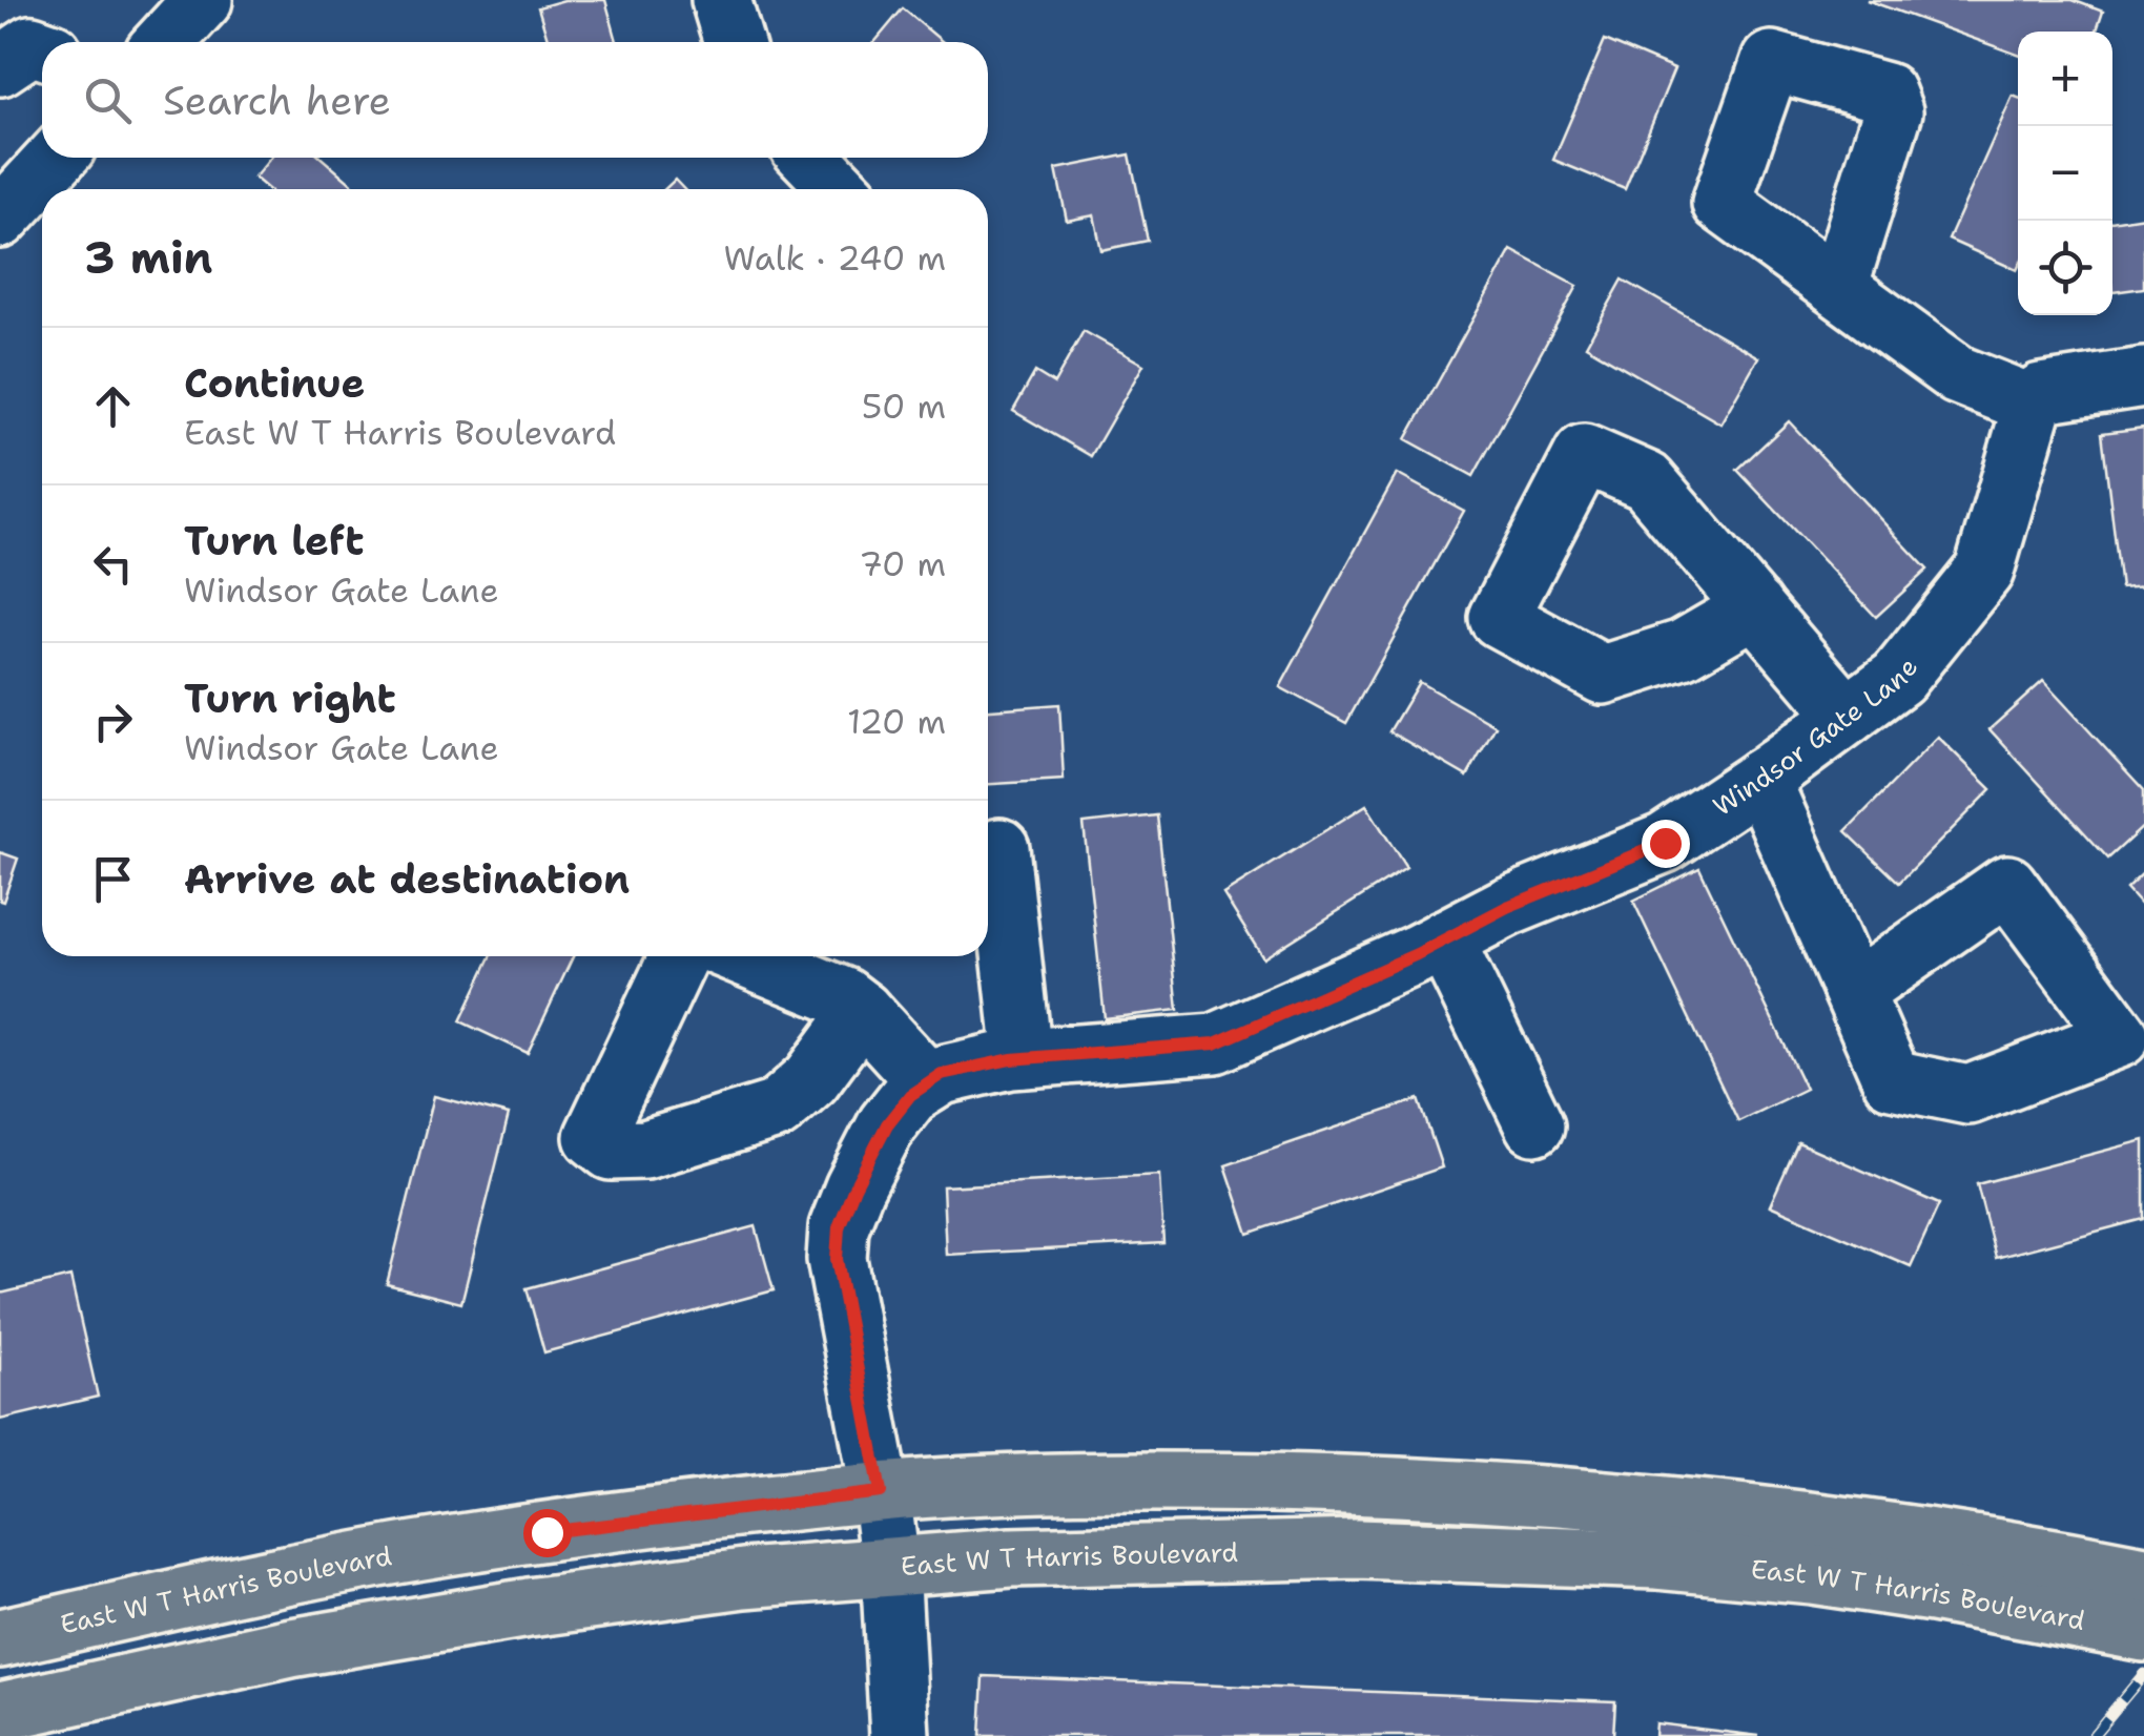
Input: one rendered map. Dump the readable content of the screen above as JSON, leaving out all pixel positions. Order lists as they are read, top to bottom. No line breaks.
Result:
{"streets":{"main road":["East W T Harris Boulevard"],"street":["Windsor Gate Lane"]},"crossings":[["Windsor Gate Lane","East W T Harris Boulevard"]],"page":{"map_buttons":["+","−"],"search":"Search here","heading":["3 min","Walk · 240 m"],"list":[["Continue","East W T Harris Boulevard","50 m"],["Turn left","Windsor Gate Lane","70 m"],["Turn right","Windsor Gate Lane","120 m"],"Arrive at destination"]}}
